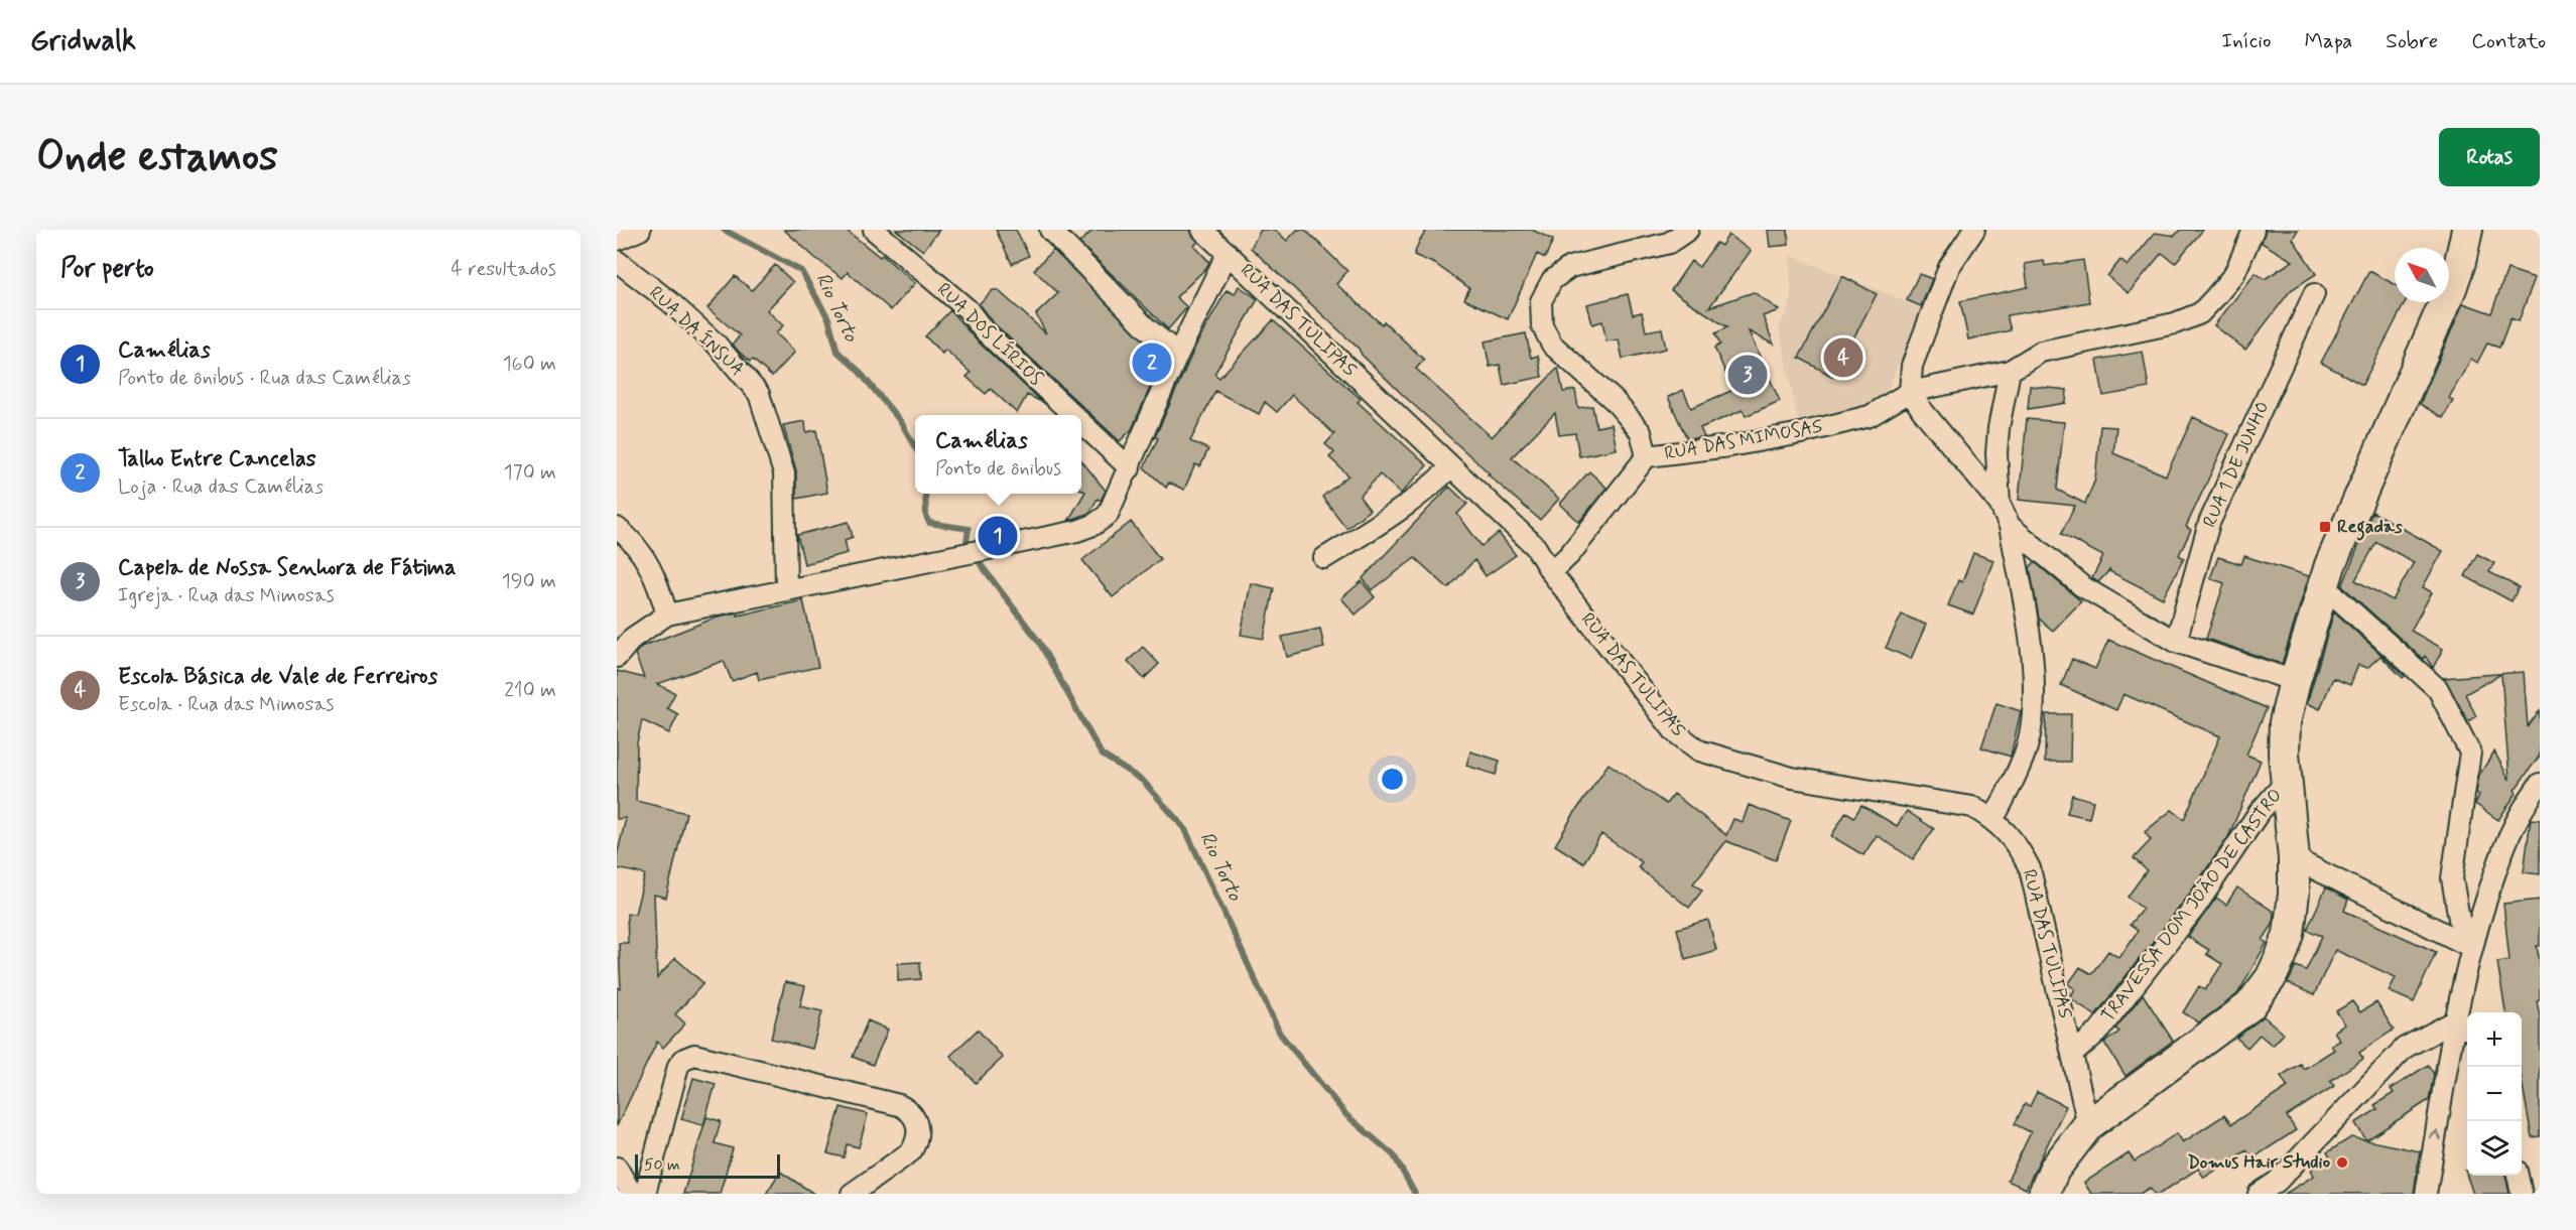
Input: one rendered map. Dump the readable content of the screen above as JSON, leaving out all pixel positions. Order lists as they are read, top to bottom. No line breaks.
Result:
{"streets":{"street":["RUA DAS TULIPAS","RUA DA ÍNSUA","RUA DOS LÍRIOS","RUA DAS MIMOSAS","RUA 1 DE JUNHO","TRAVESSA DOM JOÃO DE CASTRO"]},"crossings":[["RUA DAS TULIPAS","RUA DAS MIMOSAS"],["RUA DAS TULIPAS","TRAVESSA DOM JOÃO DE CASTRO"]],"water":["Rio Torto"],"places":{"transit":["Regadas"],"other":["Domus Hair Studio"]},"scale_bar":"50 m","north":"top left","page":{"header":"Gridwalk","nav":["Início","Mapa","Sobre","Contato"],"buttons":"Rotas","title":"Onde estamos","heading":["Por perto","4 resultados"],"list":[{"mark":"1","name":"Camélias","note":"Ponto de ônibus · Rua das Camélias","value":"160 m"},{"mark":"2","name":"Talho Entre Cancelas","note":"Loja · Rua das Camélias","value":"170 m"},{"mark":"3","name":"Capela de Nossa Senhora de Fátima","note":"Igreja · Rua das Mimosas","value":"190 m"},{"mark":"4","name":"Escola Básica de Vale de Ferreiros","note":"Escola · Rua das Mimosas","value":"210 m"}],"pins":["4","2","3","1"],"popup":["Camélias","Ponto de ônibus"],"map_buttons":["+","−"],"scale":"50 m"}}
